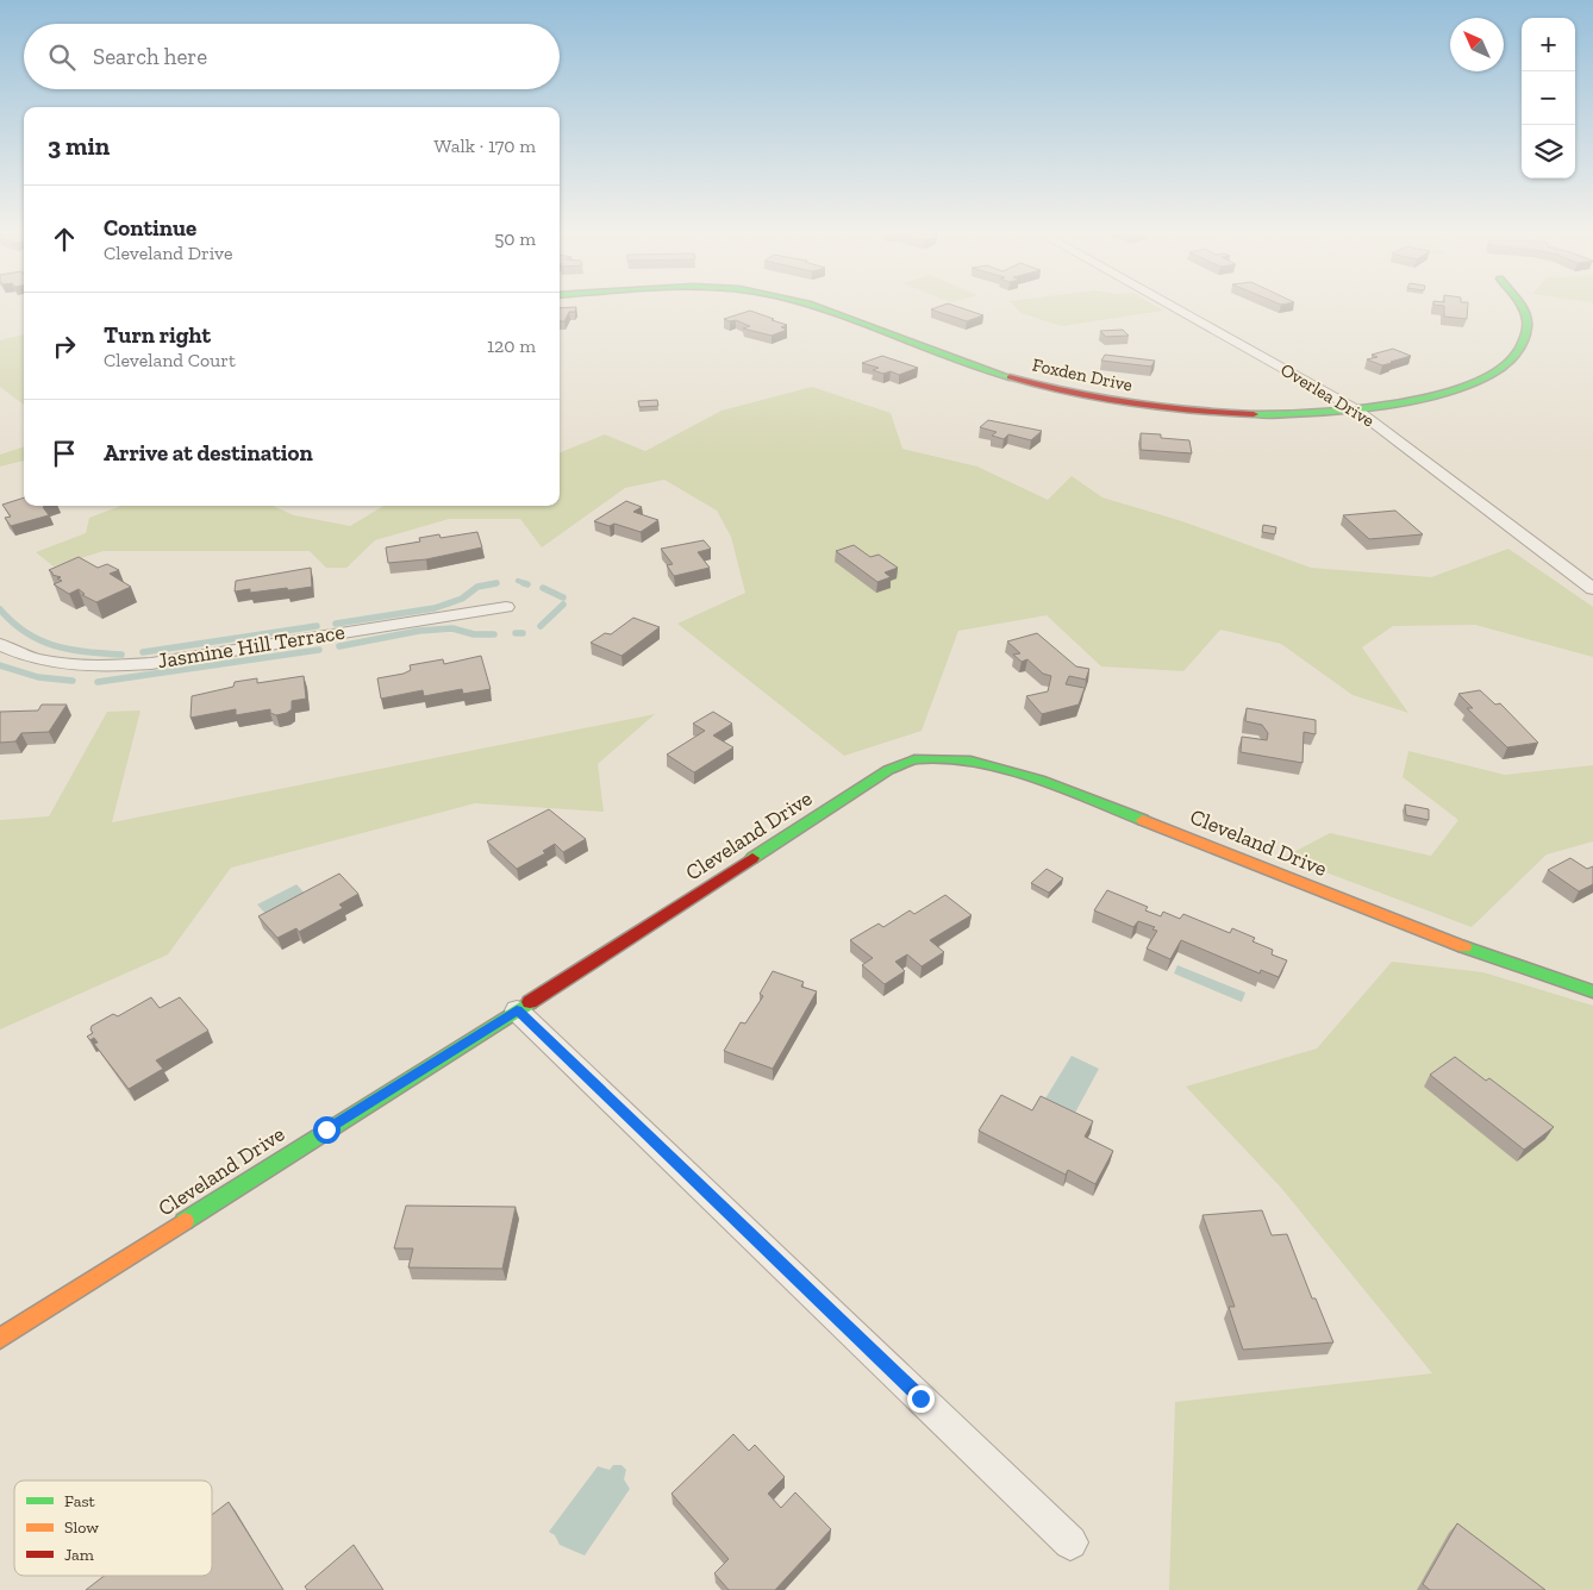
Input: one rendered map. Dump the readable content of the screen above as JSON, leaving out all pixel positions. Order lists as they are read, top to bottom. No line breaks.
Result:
{"streets":{"street":["Foxden Drive","Overlea Drive","Jasmine Hill Terrace","Cleveland Drive"]},"crossings":[["Foxden Drive","Overlea Drive"]],"legend":["Fast","Slow","Jam"],"north":"top left","page":{"map_buttons":["+","−"],"search":"Search here","heading":["3 min","Walk · 170 m"],"list":[["Continue","Cleveland Drive","50 m"],["Turn right","Cleveland Court","120 m"],"Arrive at destination"]}}
